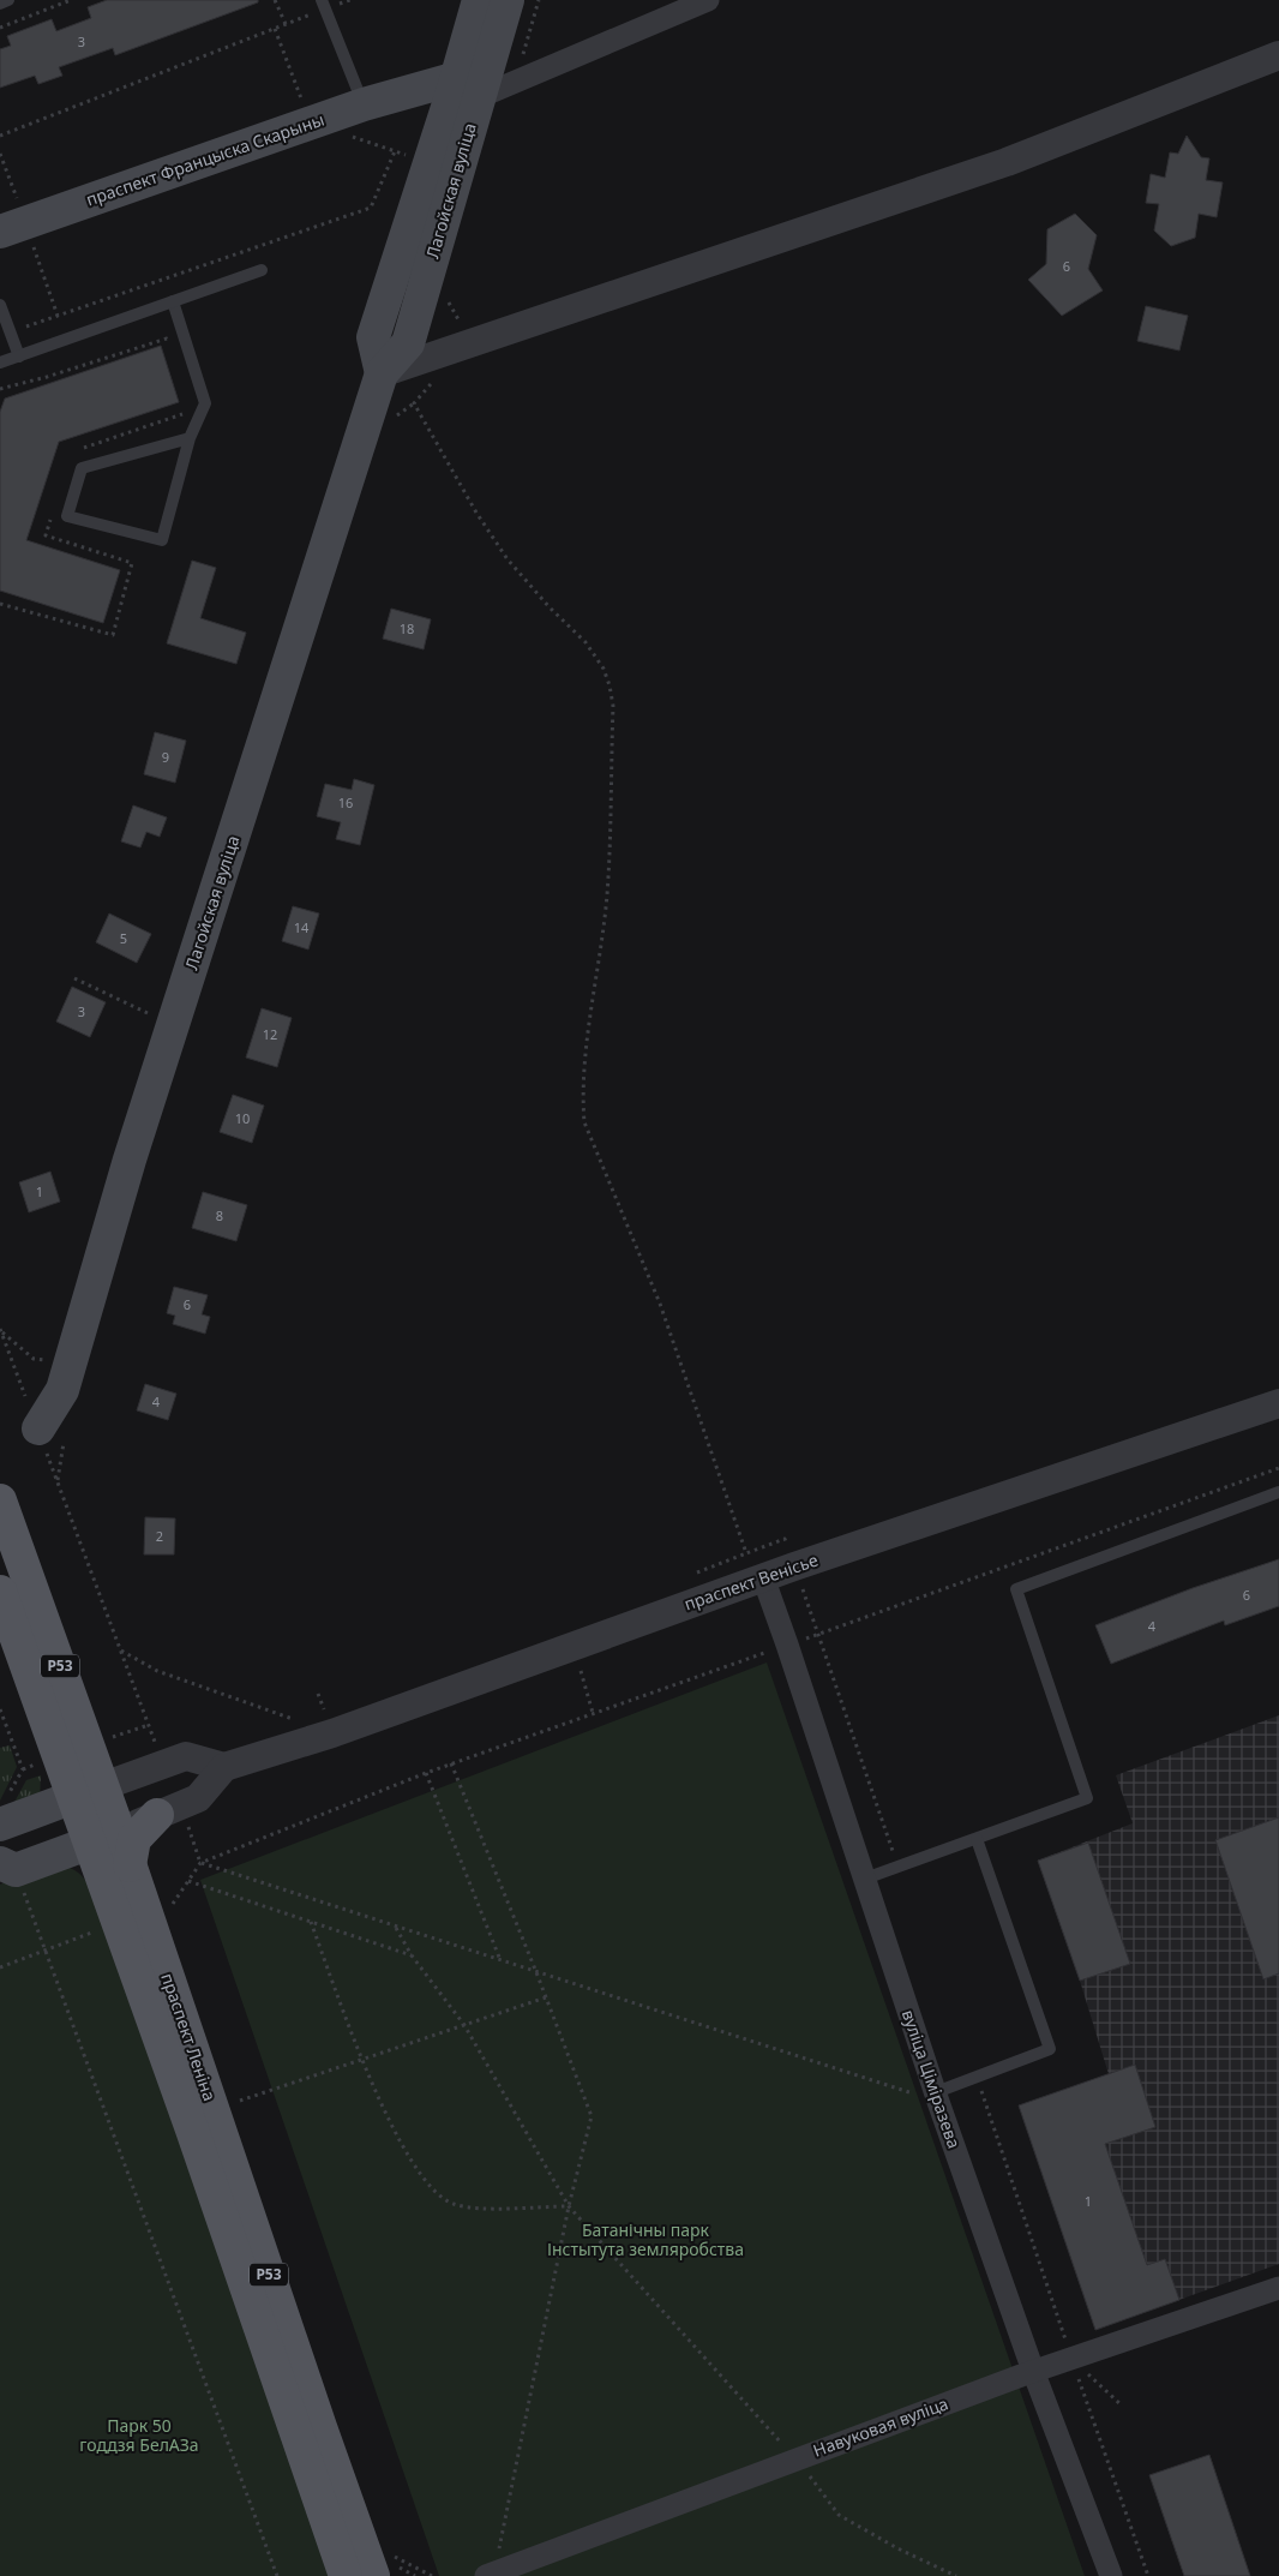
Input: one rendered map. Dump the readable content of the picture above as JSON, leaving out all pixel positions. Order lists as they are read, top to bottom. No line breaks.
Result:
{"streets":{"main road":["праспект Францыска Скарыны","Лагойская вуліца","Р53","праспект Леніна"],"street":["праспект Венісье","вуліца Ціміразева","Навуковая вуліца"]},"crossings":[["праспект Францыска Скарыны","Лагойская вуліца"],["праспект Венісье","вуліца Ціміразева"],["вуліца Ціміразева","Навуковая вуліца"]],"parks":["Батанічны парк Інстытута земляробства","Парк 50 годдзя БелАЗа"],"house_numbers":["3","6","18","9","16","14","5","3","12","10","1","8","6","4","2","6","4","1"]}
